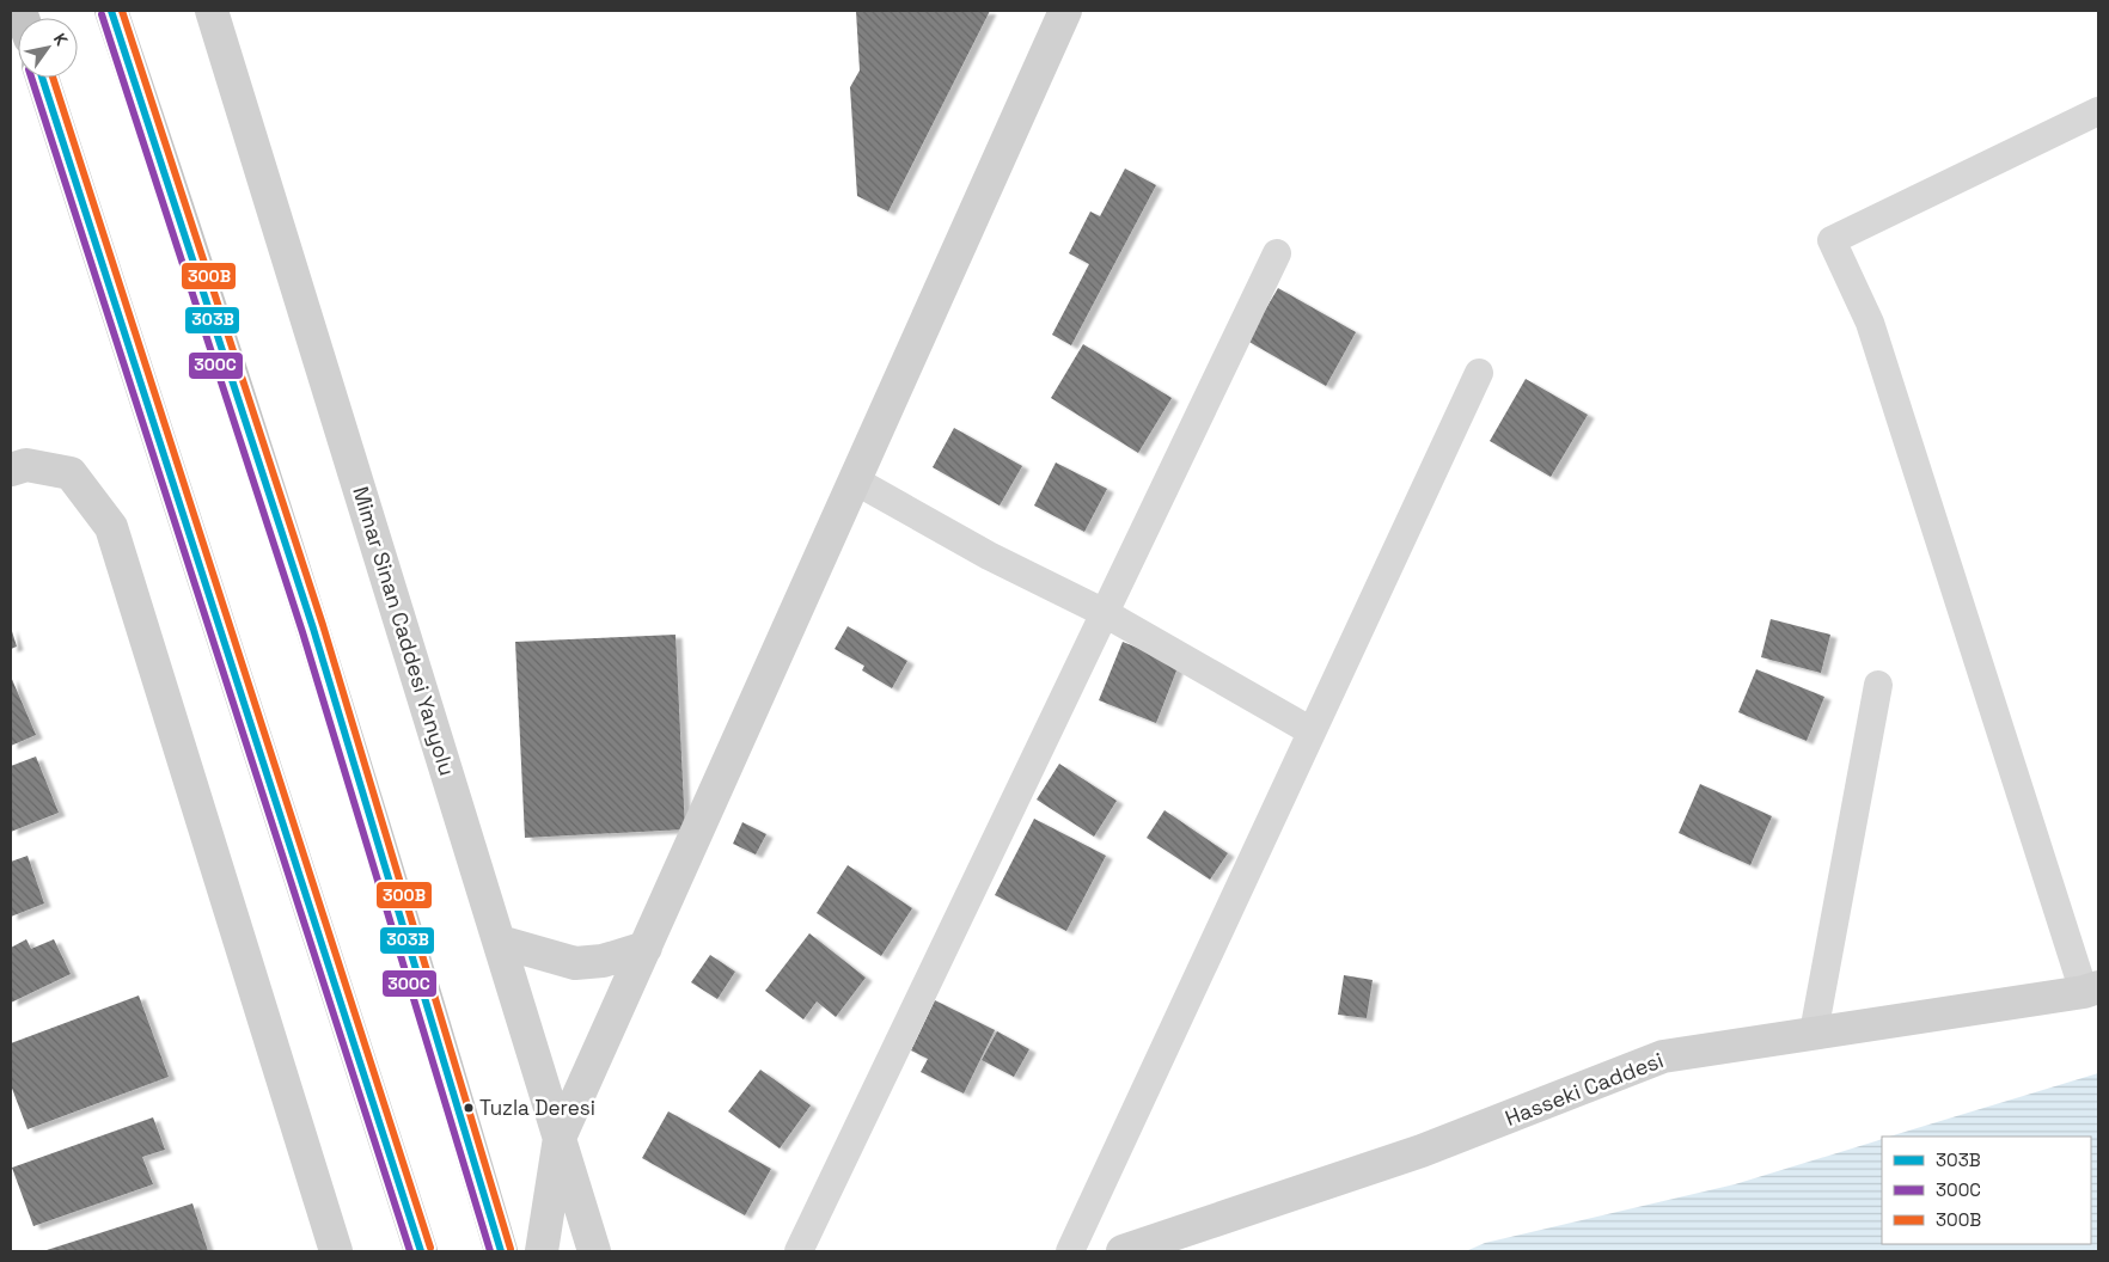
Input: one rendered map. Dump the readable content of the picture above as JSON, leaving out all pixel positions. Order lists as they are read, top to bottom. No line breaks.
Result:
{"streets":{"main road":["Mimar Sinan Caddesi Yanyolu","Hasseki Caddesi"]},"places":["Tuzla Deresi"],"lines":["transit line 303B","transit line 300B","transit line 300C"],"legend":["303B","300C","300B"],"north":"top right"}
